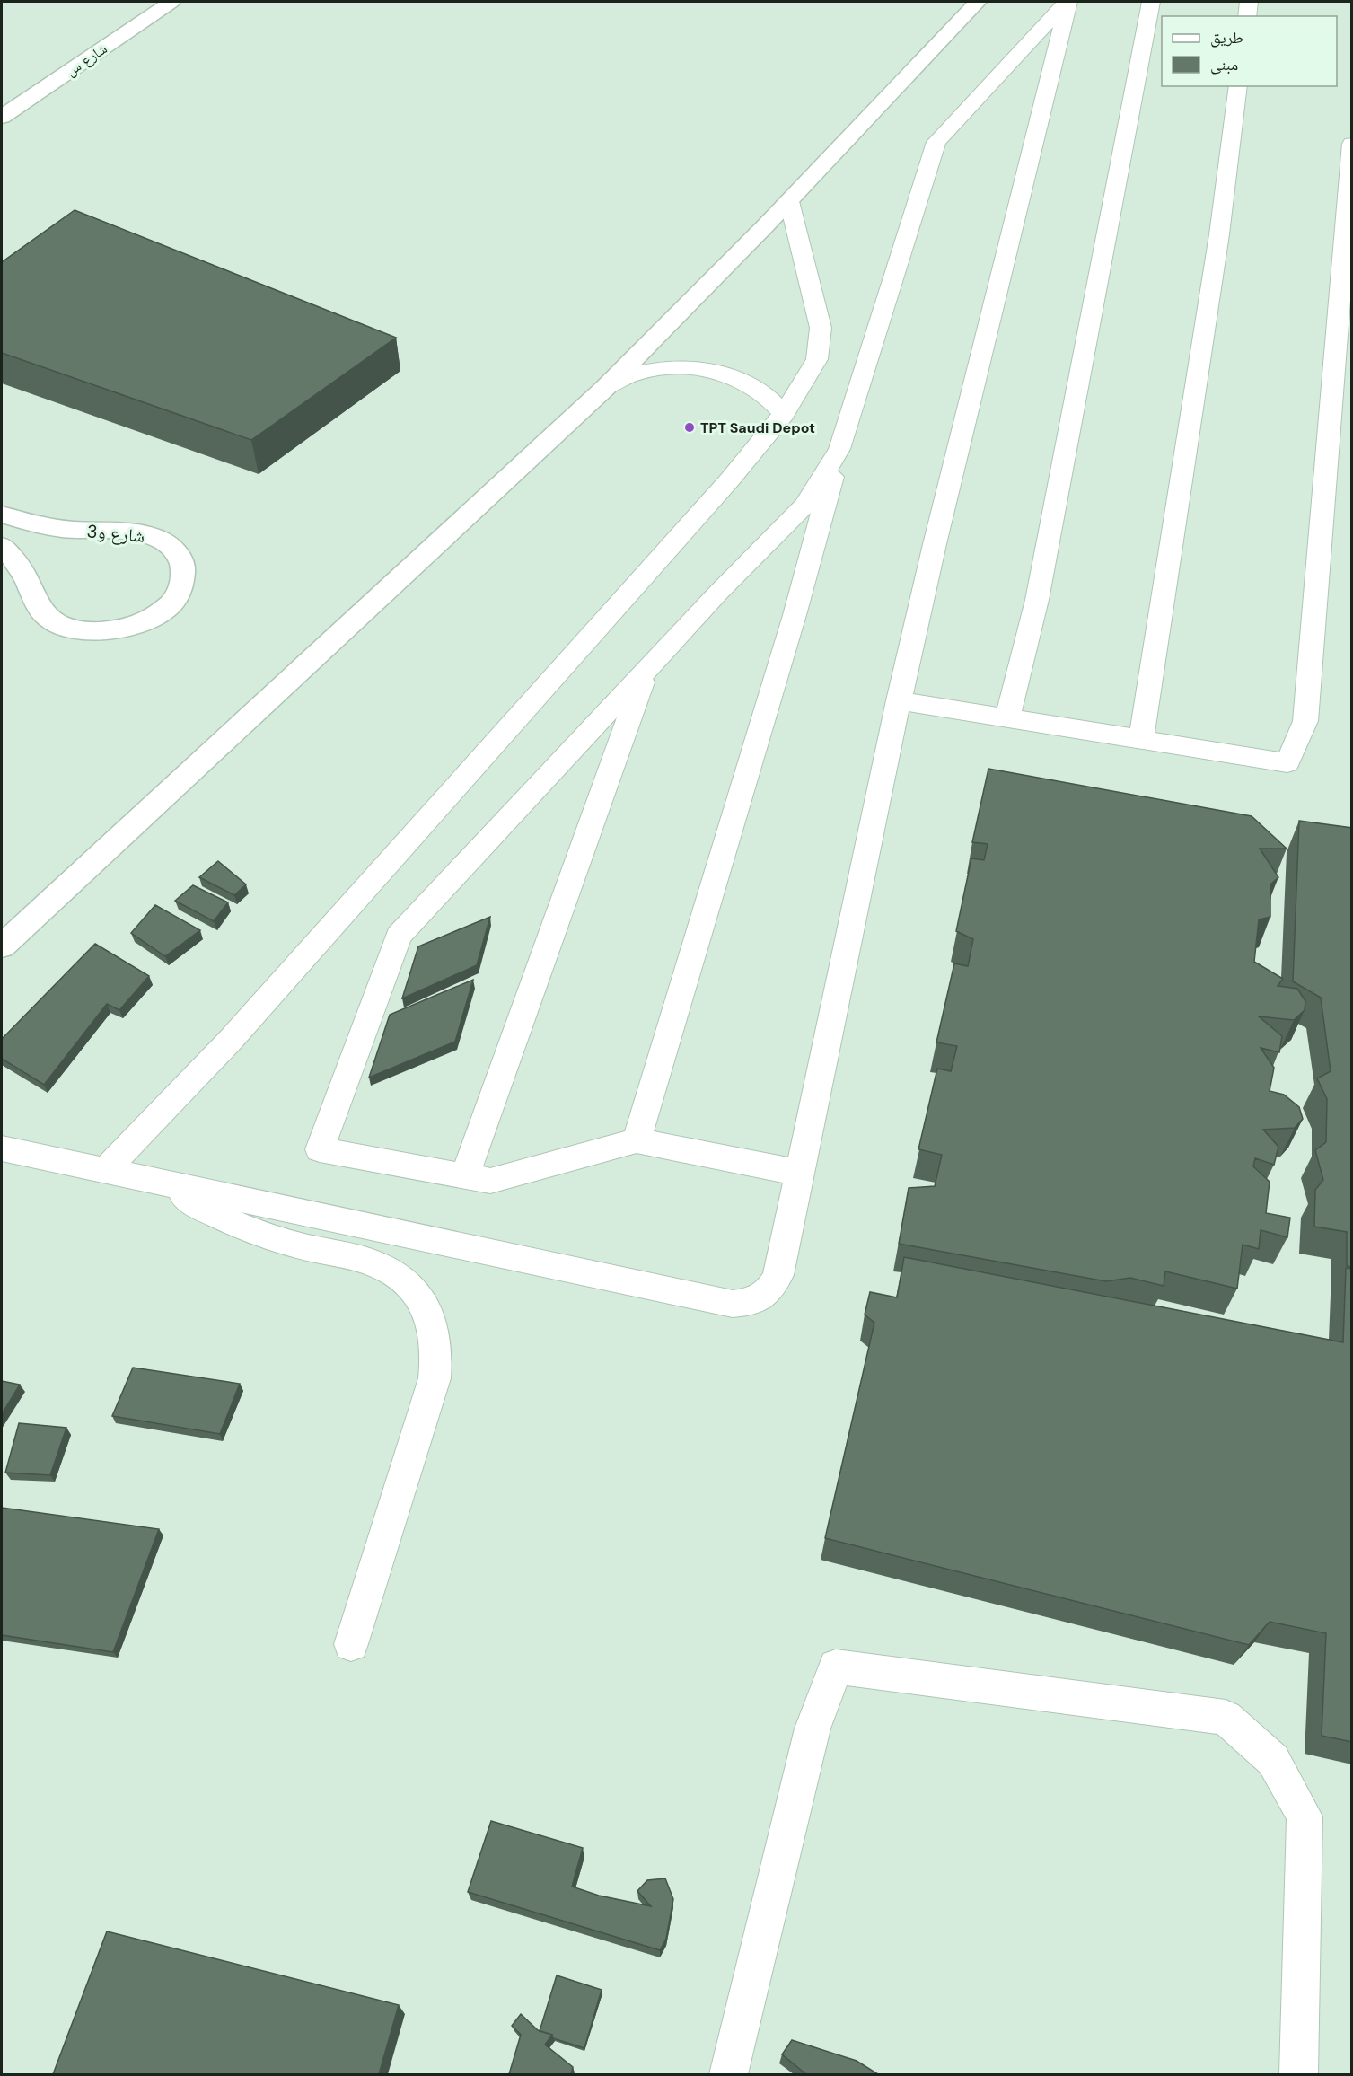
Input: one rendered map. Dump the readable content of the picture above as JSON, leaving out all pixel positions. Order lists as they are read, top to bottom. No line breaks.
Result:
{"streets":{"street":["شارع س","شارع و3"]},"places":["TPT Saudi Depot"],"legend":["طريق","مبنى"]}
